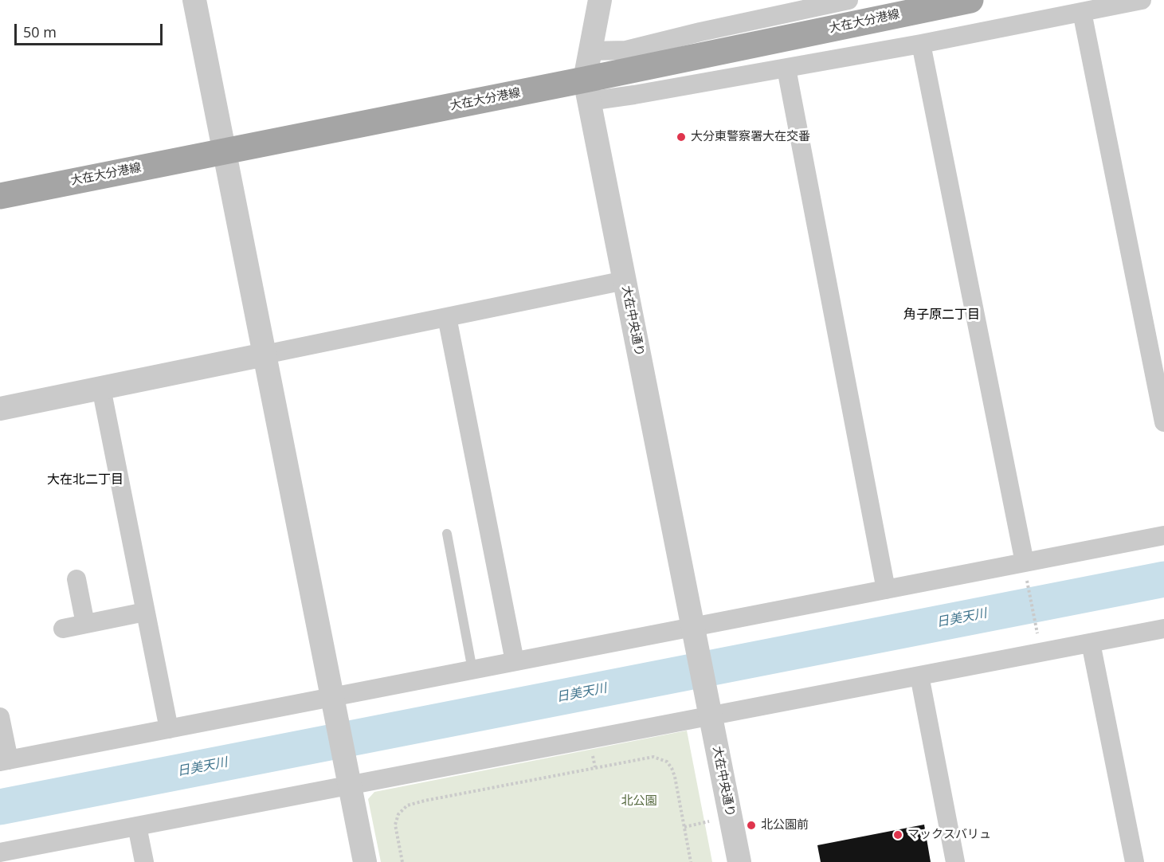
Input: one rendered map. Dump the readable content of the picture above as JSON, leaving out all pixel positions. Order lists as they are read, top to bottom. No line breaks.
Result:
{"streets":{"main road":["大在大分港線"],"street":["大在中央通り"]},"crossings":[["大在大分港線","大在中央通り"]],"districts":["角子原二丁目","大在北二丁目"],"water":["日美天川"],"parks":["北公園"],"places":["大分東警察署大在交番","北公園前","マックスバリュ"],"scale_bar":"50 m"}
